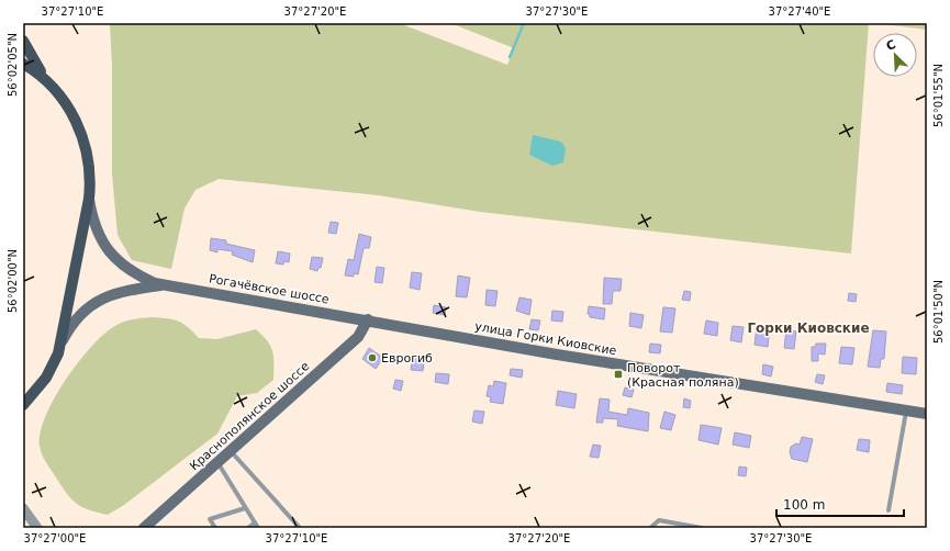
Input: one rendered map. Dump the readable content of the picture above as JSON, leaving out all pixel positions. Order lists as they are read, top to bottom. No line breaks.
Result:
{"streets":{"main road":["Рогачёвское шоссе","улица Горки Киовские","Краснополянское шоссе"]},"crossings":[["Рогачёвское шоссе","улица Горки Киовские"],["Рогачёвское шоссе","Краснополянское шоссе"],["улица Горки Киовские","Краснополянское шоссе"]],"districts":["Горки Киовские"],"places":{"other":["Еврогиб"],"transit":["Поворот (Красная поляна)"]},"scale_bar":"100 m","north":"top left","coordinates":["37°27'10\"E","37°27'20\"E","37°27'30\"E","37°27'40\"E","56°02'05\"N","56°01'55\"N","56°02'00\"N","56°01'50\"N","37°27'00\"E"]}
